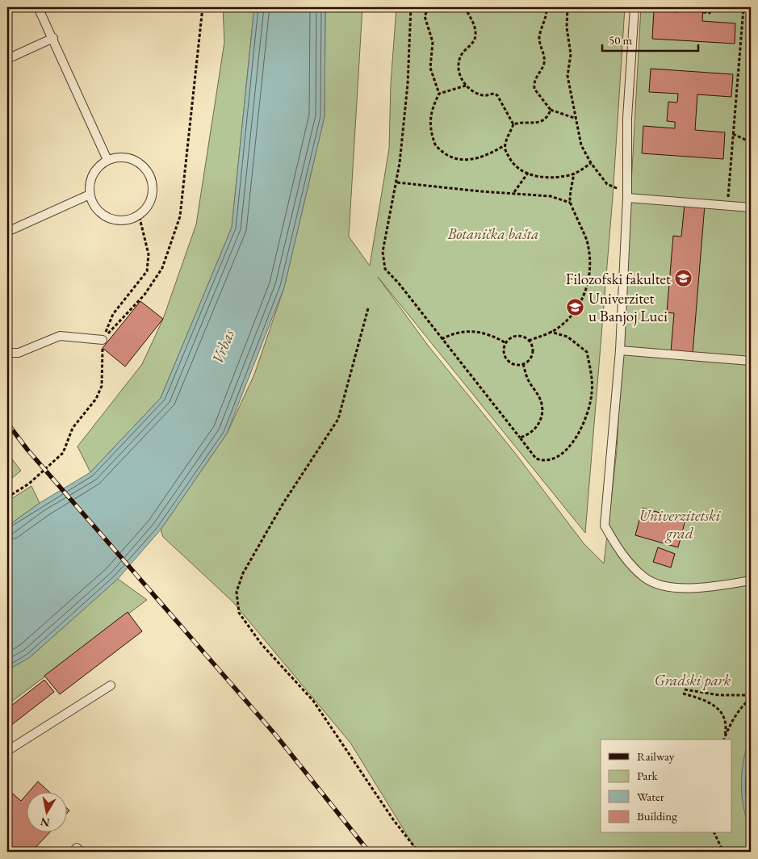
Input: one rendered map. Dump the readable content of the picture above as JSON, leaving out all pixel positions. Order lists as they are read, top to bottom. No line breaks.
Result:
{"water":["Vrbas"],"parks":["Botanička bašta","Univerzitetski grad","Gradski park"],"places":{"school or university":["Filozofski fakultet","Univerzitet u Banjoj Luci"]},"legend":["Railway","Park","Water","Building"],"scale_bar":"50 m","north":"bottom"}
